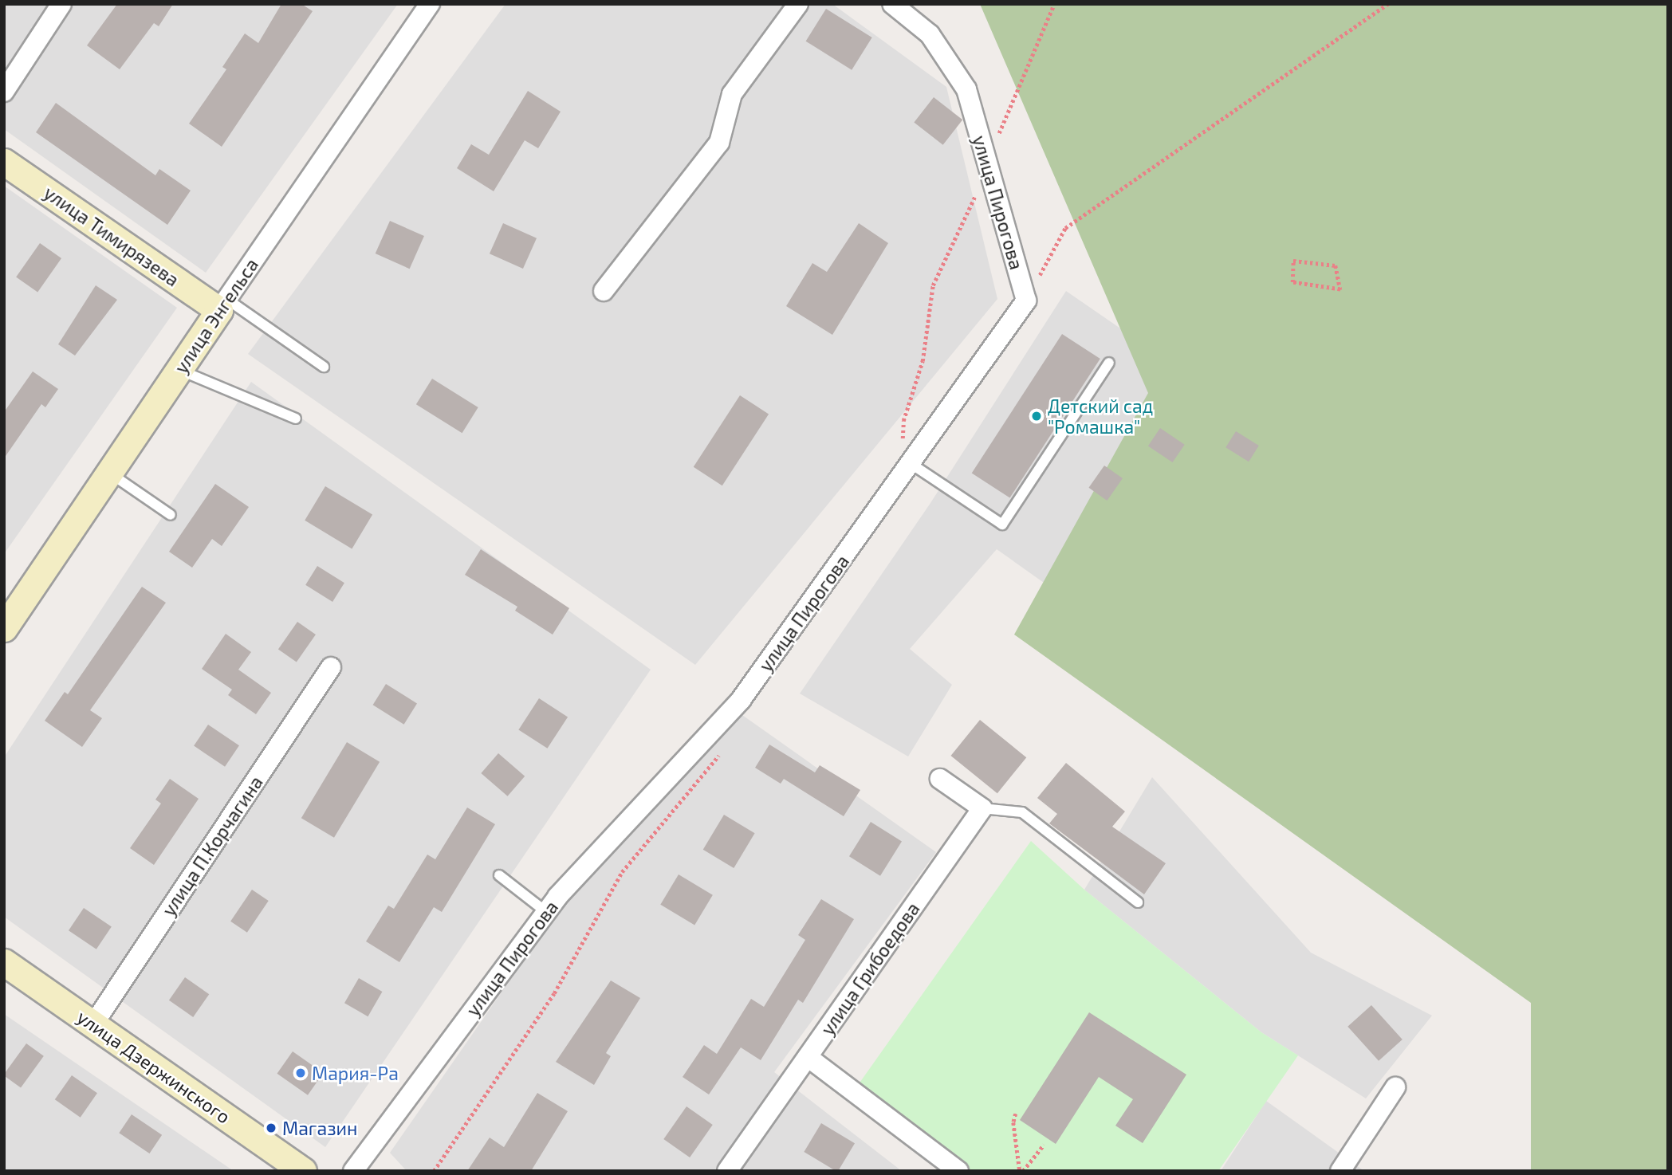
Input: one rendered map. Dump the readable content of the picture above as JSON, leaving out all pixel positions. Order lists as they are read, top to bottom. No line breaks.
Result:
{"streets":{"street":["улица Пирогова","улица Тимирязева","улица Энгельса","улица П.Корчагина","улица Грибоедова","улица Дзержинского"]},"crossings":[["улица Тимирязева","улица Энгельса"],["улица П.Корчагина","улица Дзержинского"]],"places":["Детский сад \"Ромашка\"","Мария-Ра","Магазин"]}
